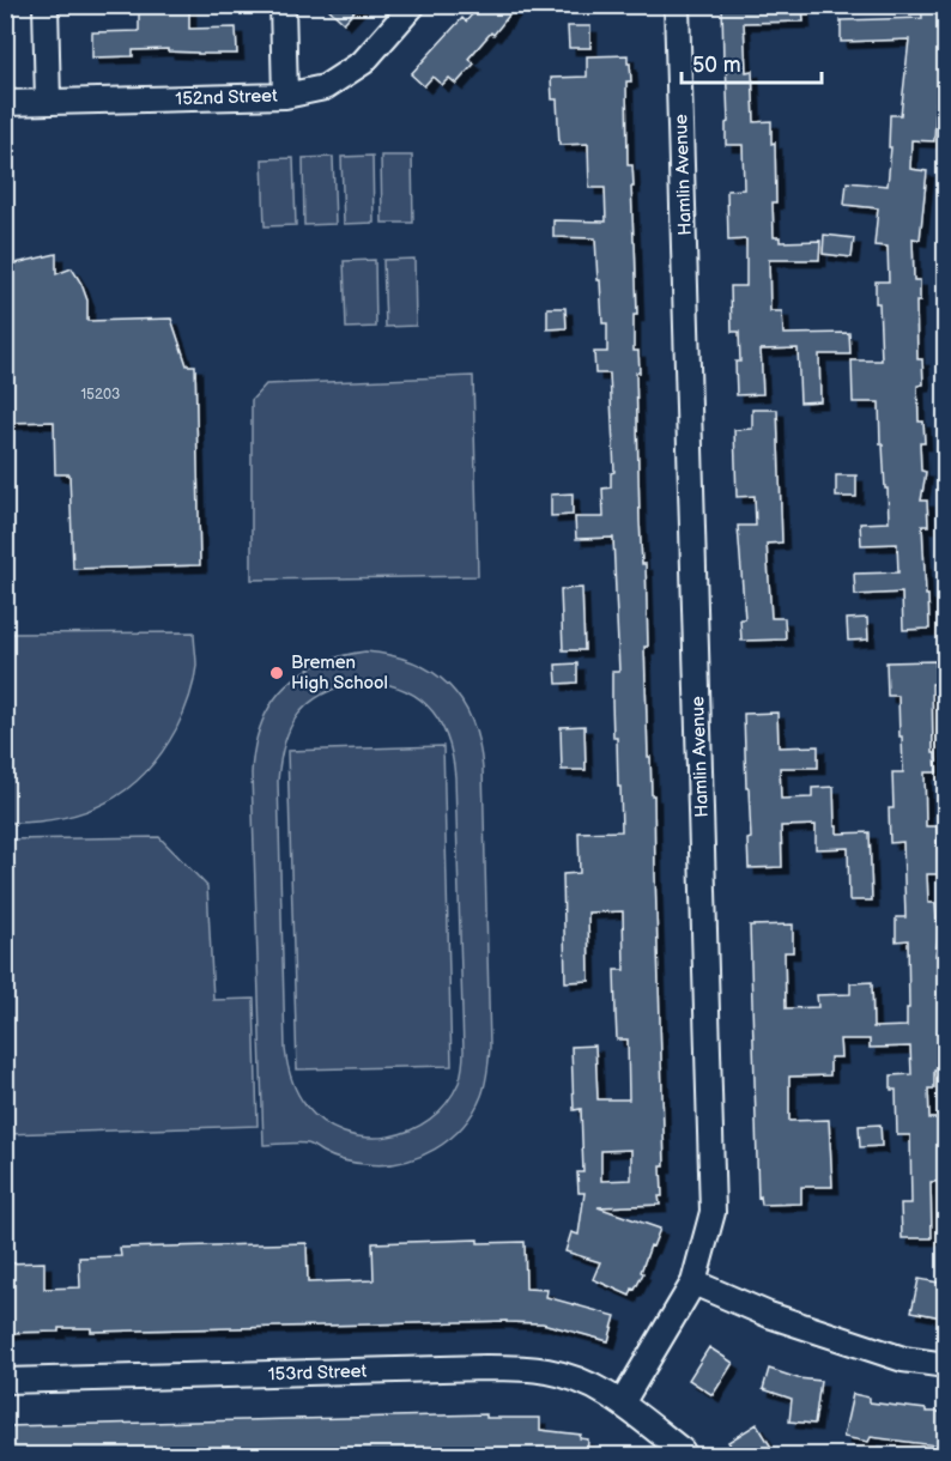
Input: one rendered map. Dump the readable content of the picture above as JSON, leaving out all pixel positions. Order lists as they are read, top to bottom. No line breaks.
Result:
{"streets":{"street":["152nd Street","Hamlin Avenue","153rd Street"]},"crossings":[["Hamlin Avenue","153rd Street"]],"places":["Bremen High School"],"house_numbers":["15203"],"scale_bar":"50 m"}
